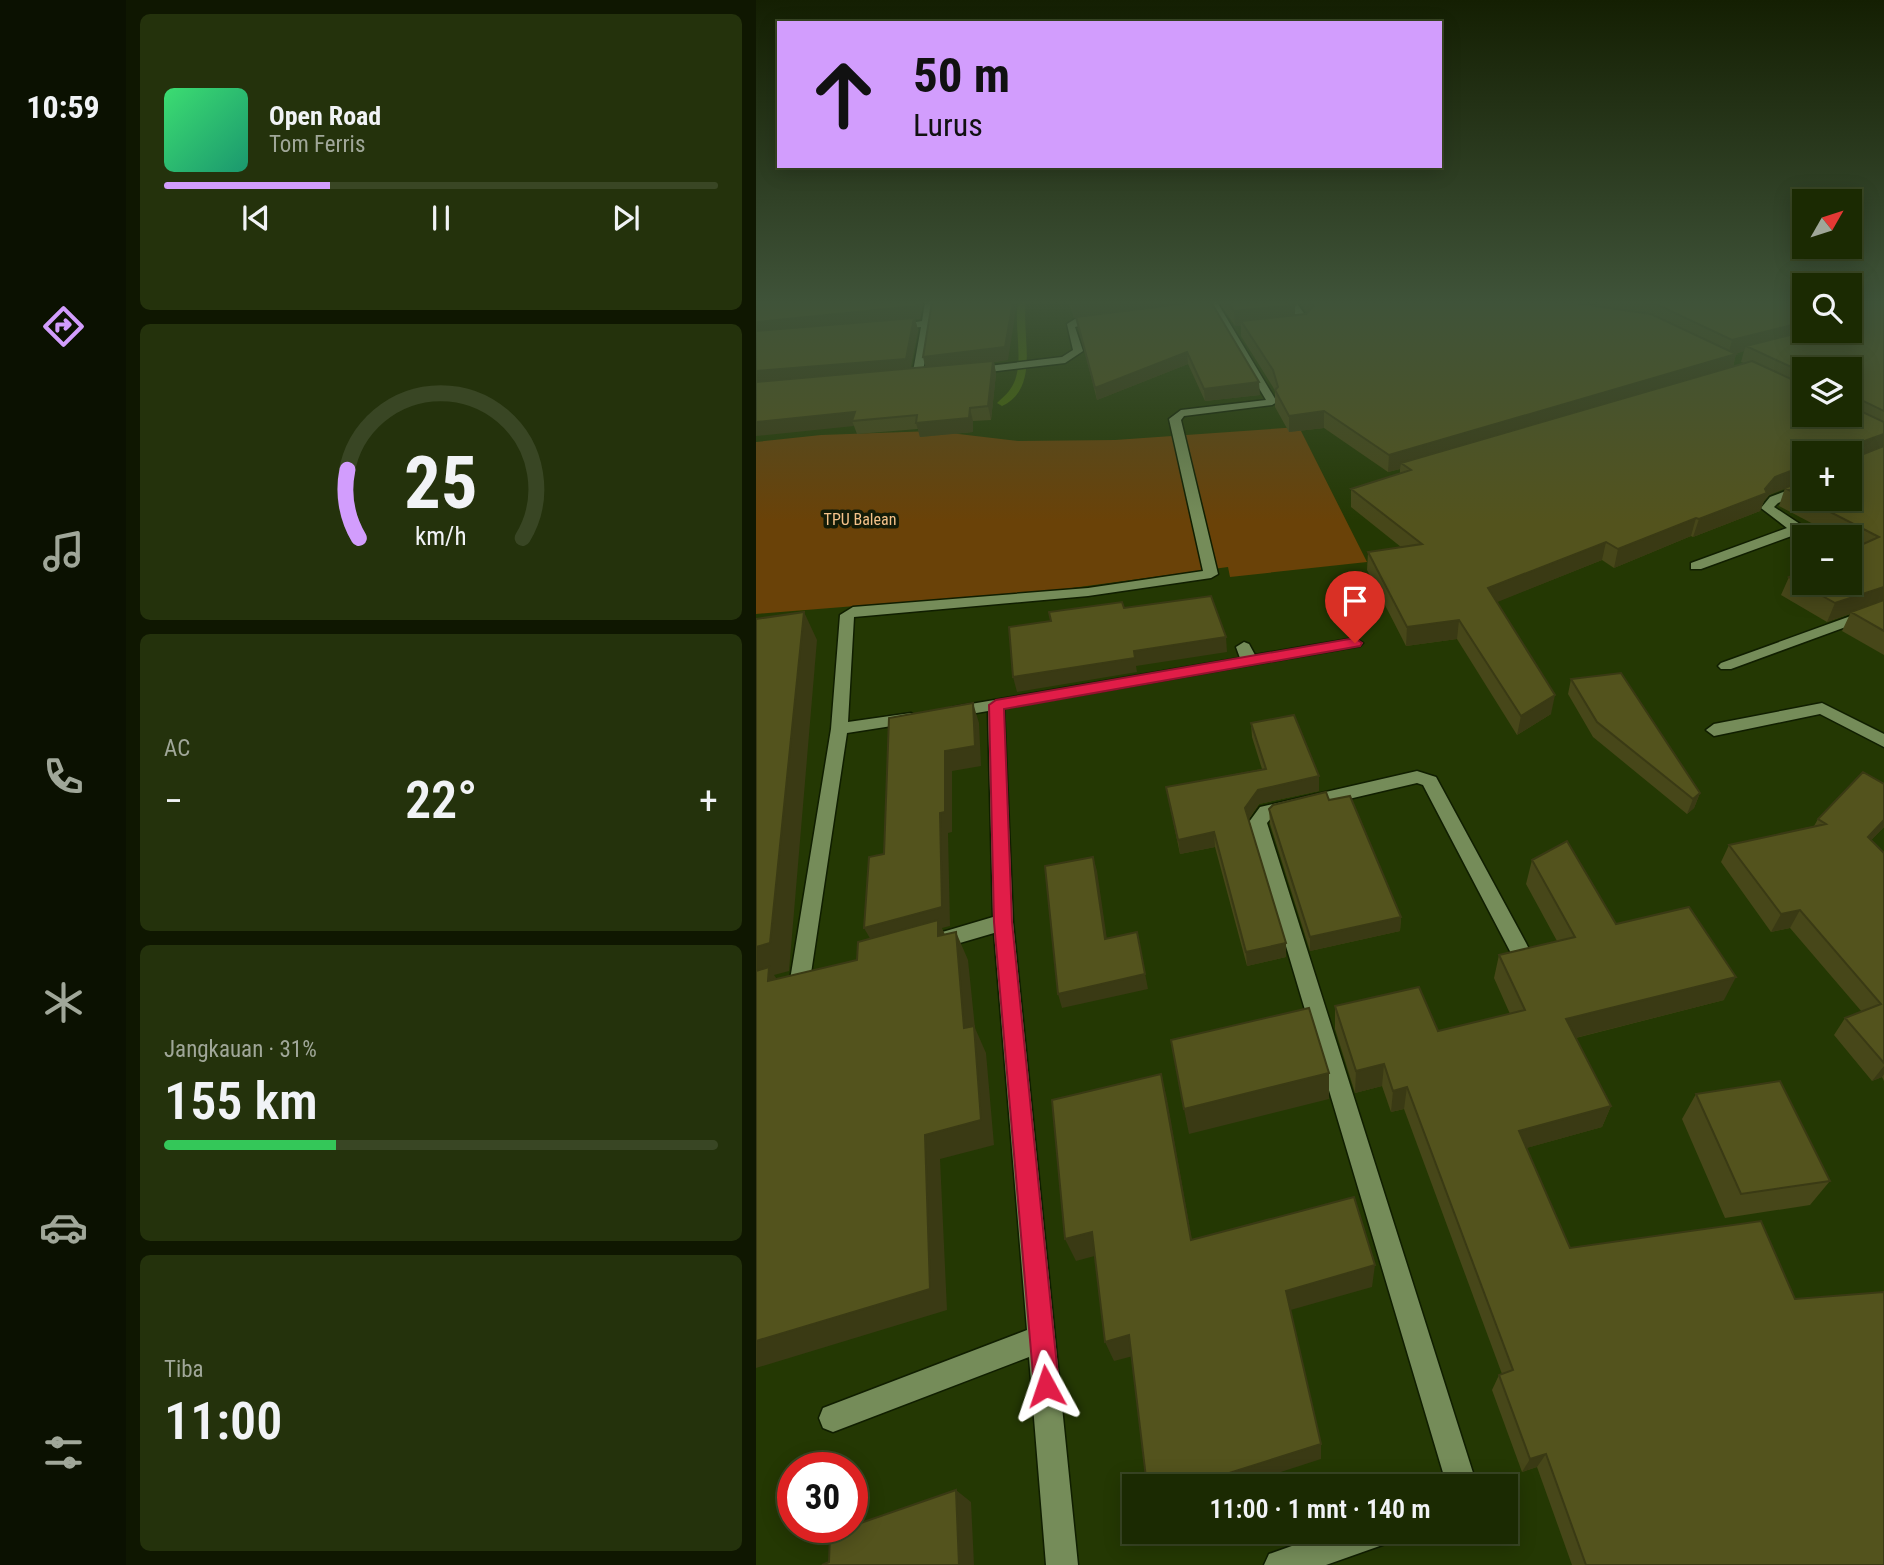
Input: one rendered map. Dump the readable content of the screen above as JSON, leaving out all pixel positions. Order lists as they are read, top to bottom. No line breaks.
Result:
{"parks":["TPU Balean"],"north":"top right","page":{"tabs":"10:59","turn":["50 m","Lurus"],"song":["Open Road","Tom Ferris"],"map_buttons":["+","−"],"tile":["AC",["Jangkauan · 31%","155 km"],["Tiba","11:00"]],"heat":["−","22°","+"],"limit":"30","trip":"11:00 · 1 mnt · 140 m","gauge":["25","km/h"]}}
